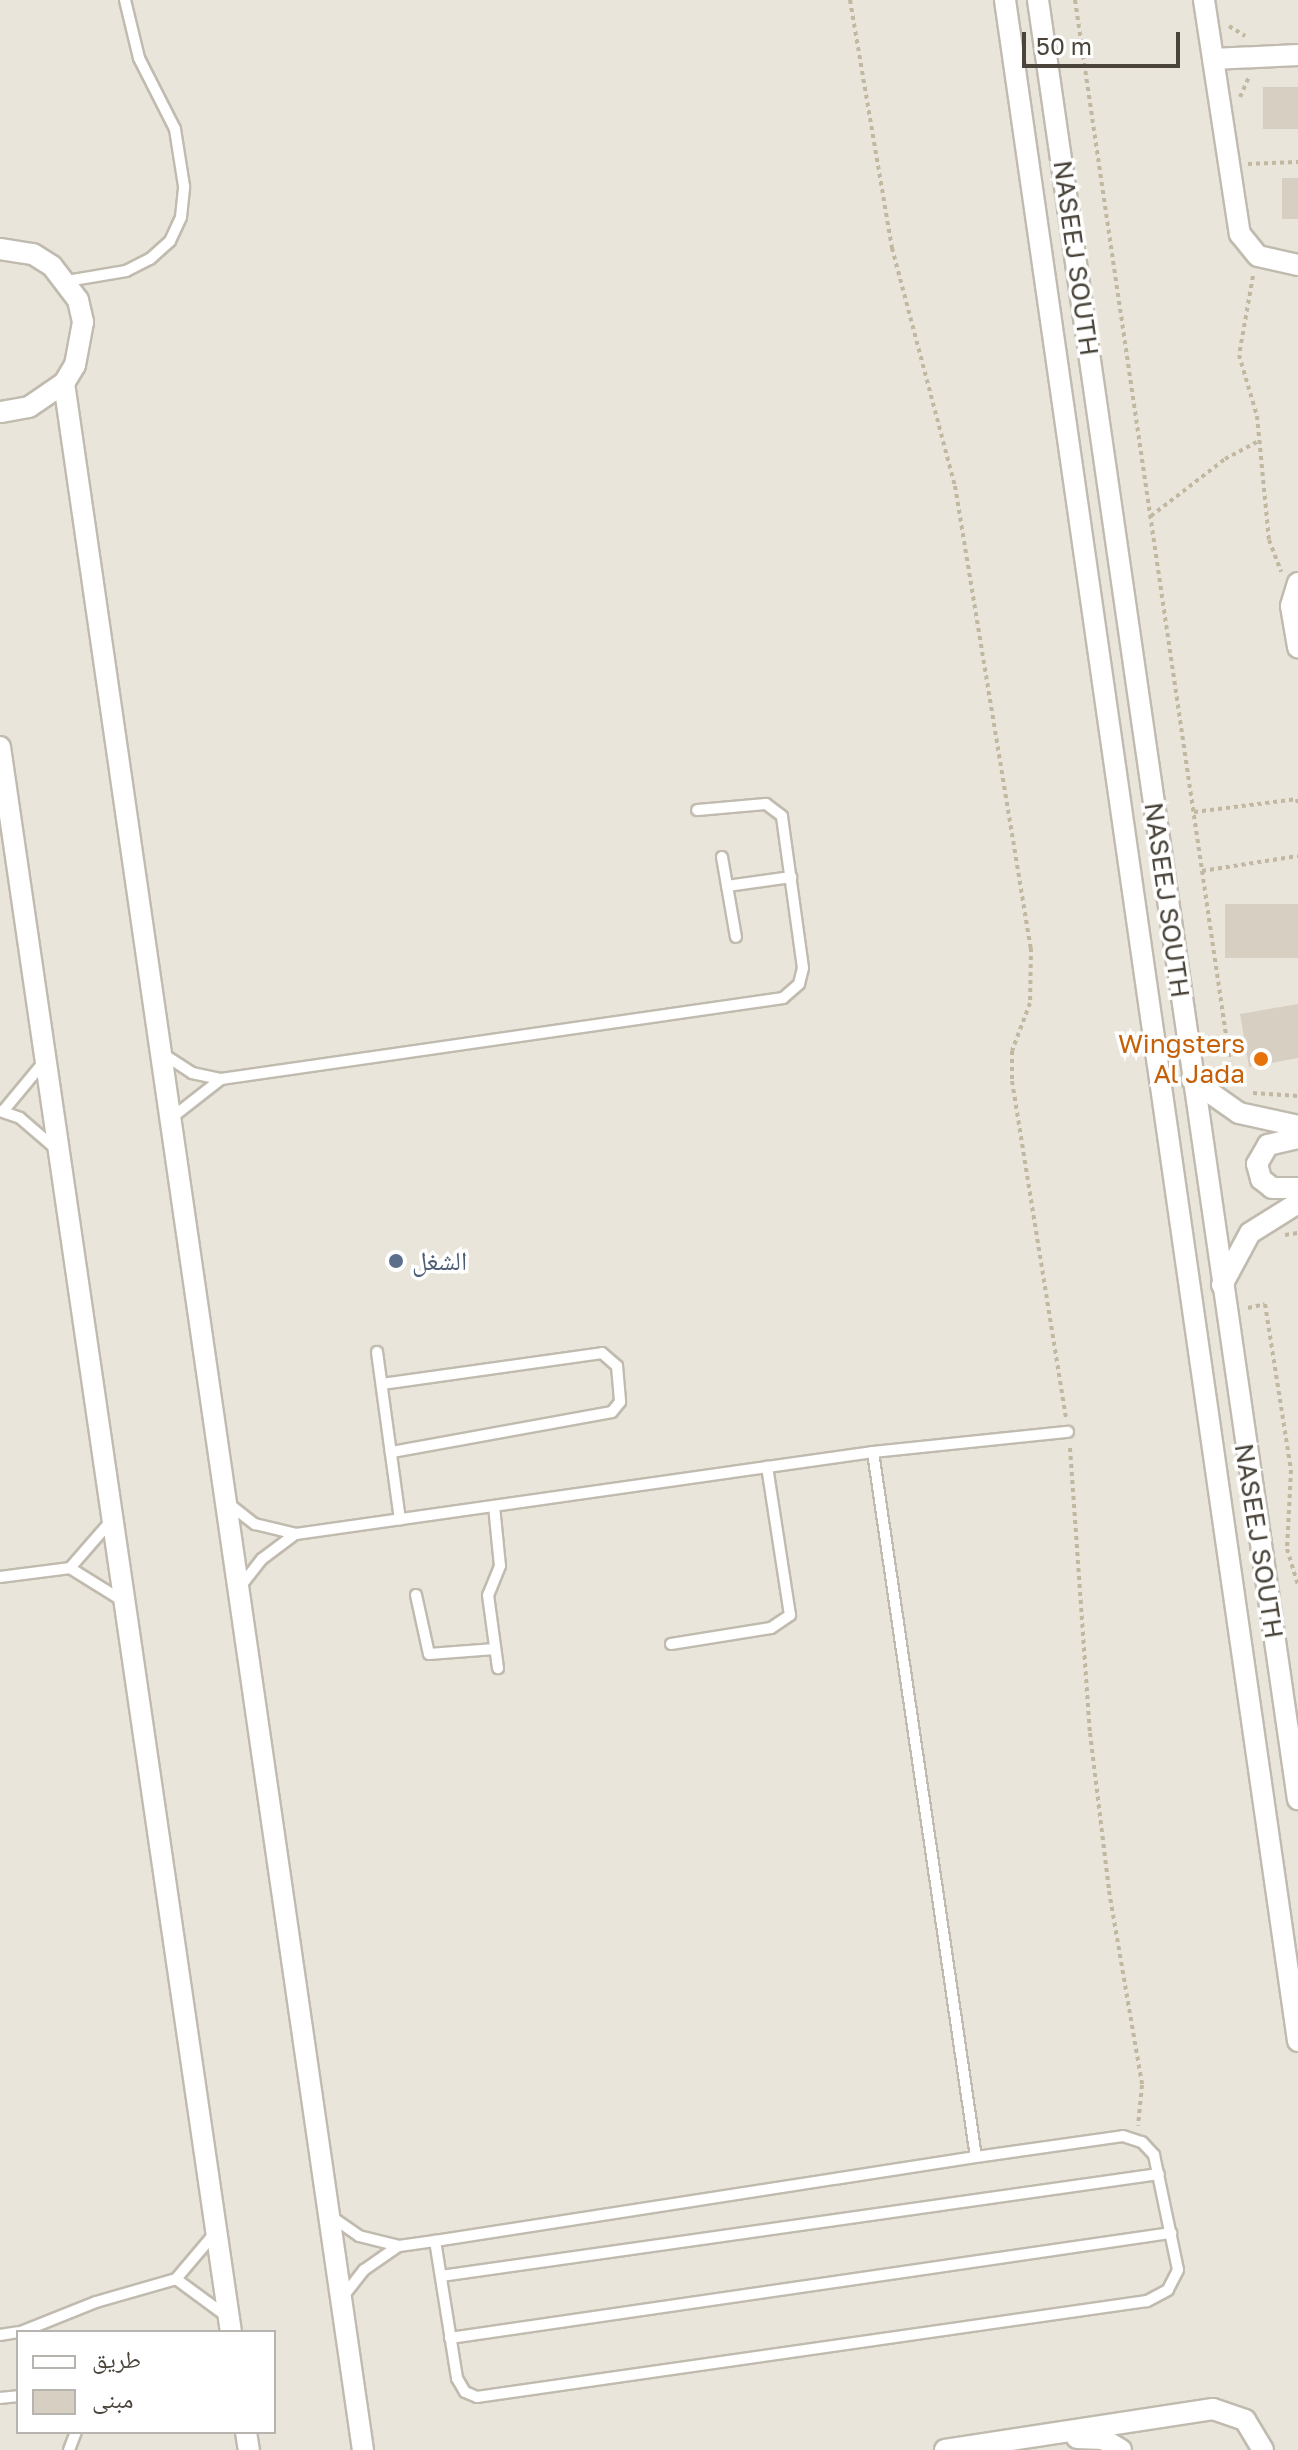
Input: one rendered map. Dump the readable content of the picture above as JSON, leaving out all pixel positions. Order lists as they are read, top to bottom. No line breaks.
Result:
{"streets":{"street":["NASEEJ SOUTH"]},"places":["Wingsters Al Jada","الشغل"],"legend":["طريق","مبنى"],"scale_bar":"50 m"}
